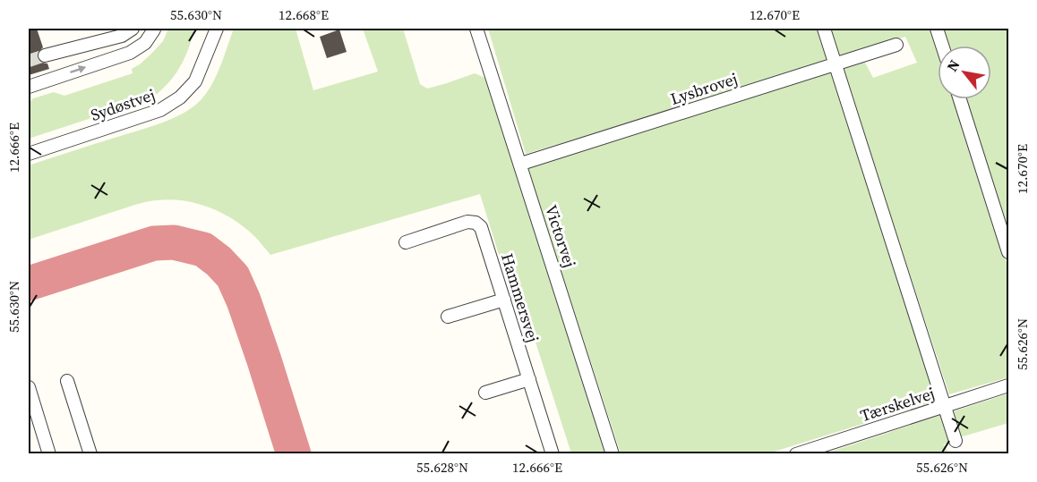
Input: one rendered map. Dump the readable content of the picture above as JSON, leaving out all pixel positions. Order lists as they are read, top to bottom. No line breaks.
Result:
{"streets":{"lane":["Lysbrovej","Sydøstvej","Victorvej","Hammersvej","Tærskelvej"]},"crossings":[["Lysbrovej","Victorvej"]],"north":"top left","coordinates":["55.630°N","12.668°E","12.670°E","12.666°E","55.626°N","55.628°N"]}
